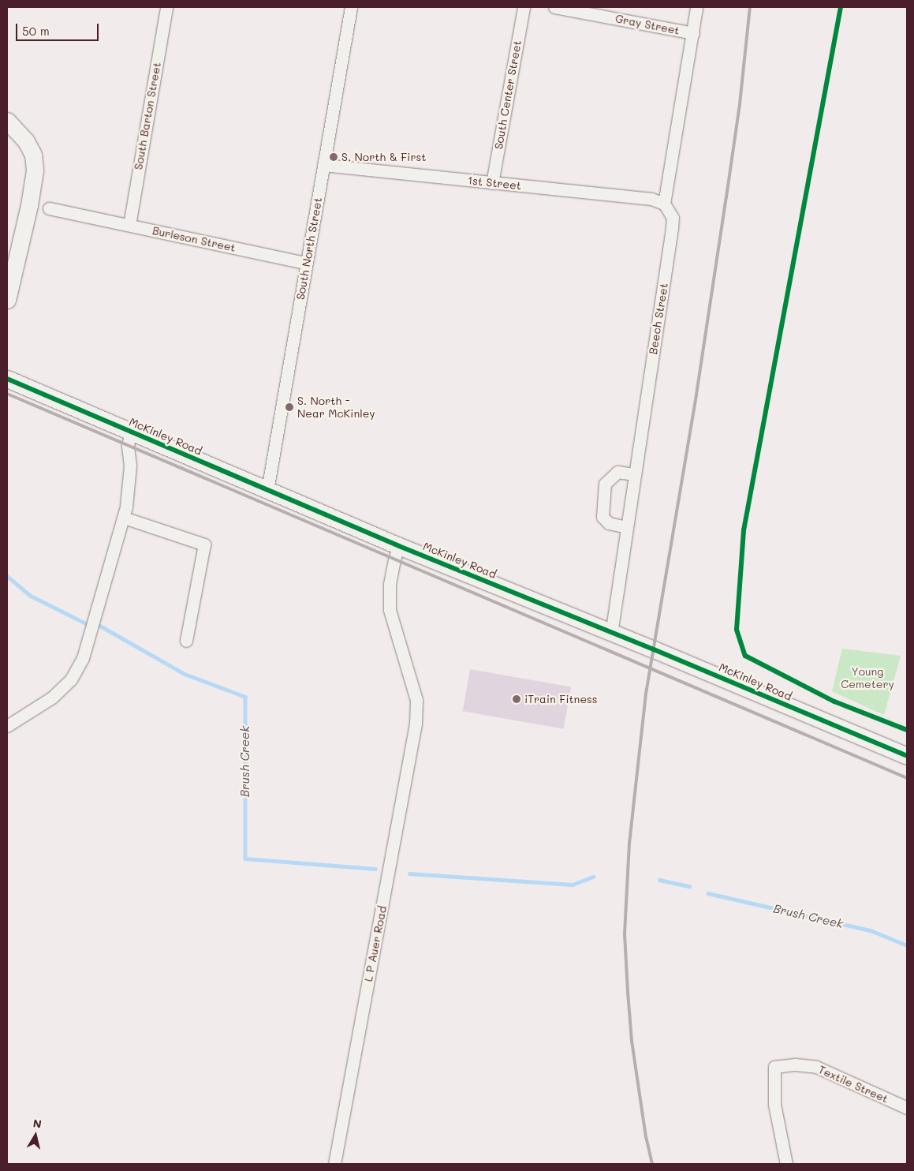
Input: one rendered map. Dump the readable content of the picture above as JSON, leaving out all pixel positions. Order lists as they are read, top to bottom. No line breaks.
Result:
{"streets":{"street":["Gray Street","South Center Street","South Barton Street","1st Street","Burleson Street","South North Street","Beech Street","McKinley Road","L P Auer Road","Textile Street"]},"crossings":[["South Center Street","1st Street"],["South Barton Street","Burleson Street"],["1st Street","South North Street"],["1st Street","Beech Street"],["Burleson Street","South North Street"],["South North Street","McKinley Road"],["Beech Street","McKinley Road"],["McKinley Road","L P Auer Road"]],"water":["Brush Creek"],"parks":["Young Cemetery"],"places":["S. North & First","S. North - Near McKinley","iTrain Fitness"],"scale_bar":"50 m","north":"top"}
